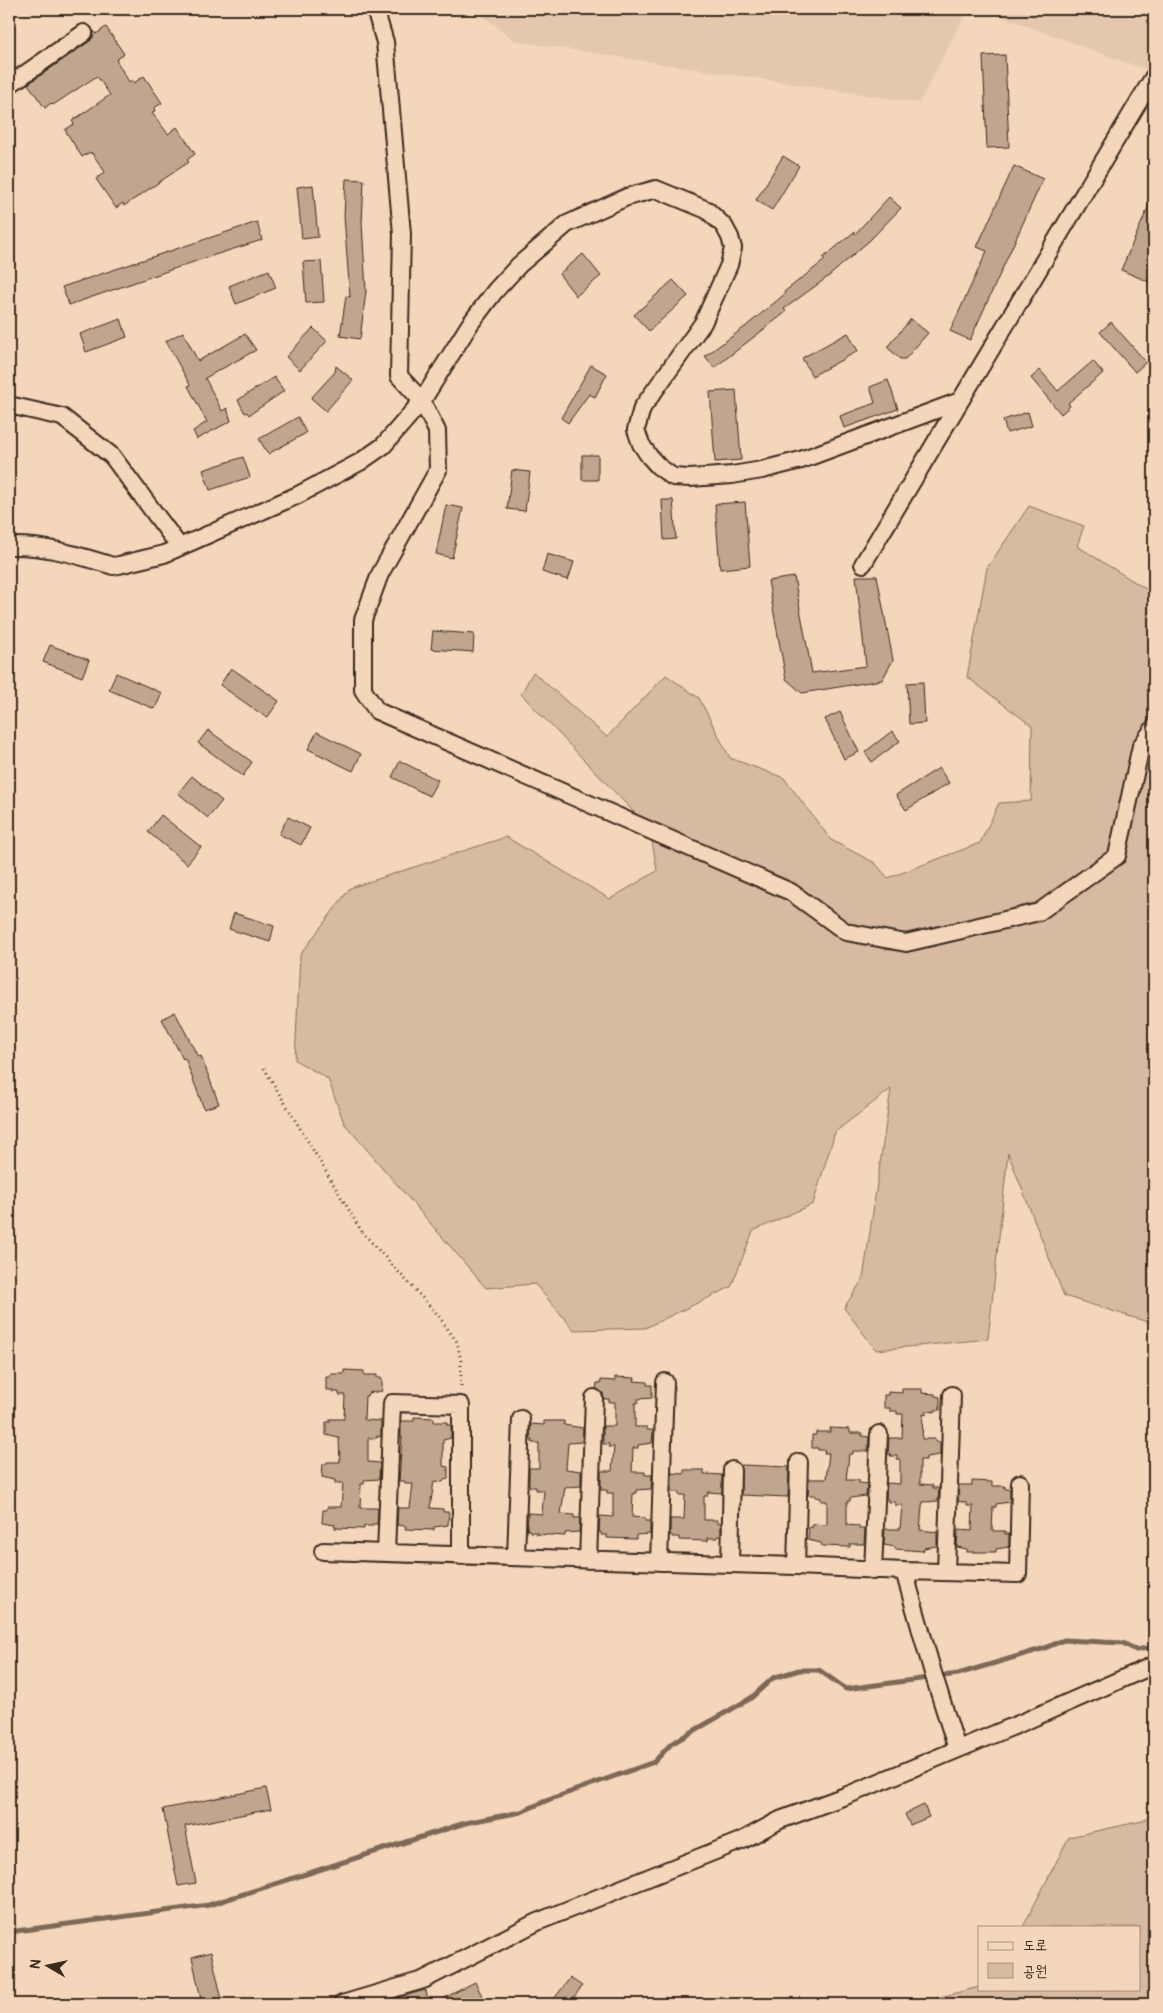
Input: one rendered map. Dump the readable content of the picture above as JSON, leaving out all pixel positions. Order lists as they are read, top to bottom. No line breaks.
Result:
{"legend":["도로","공원"],"north":"left"}
